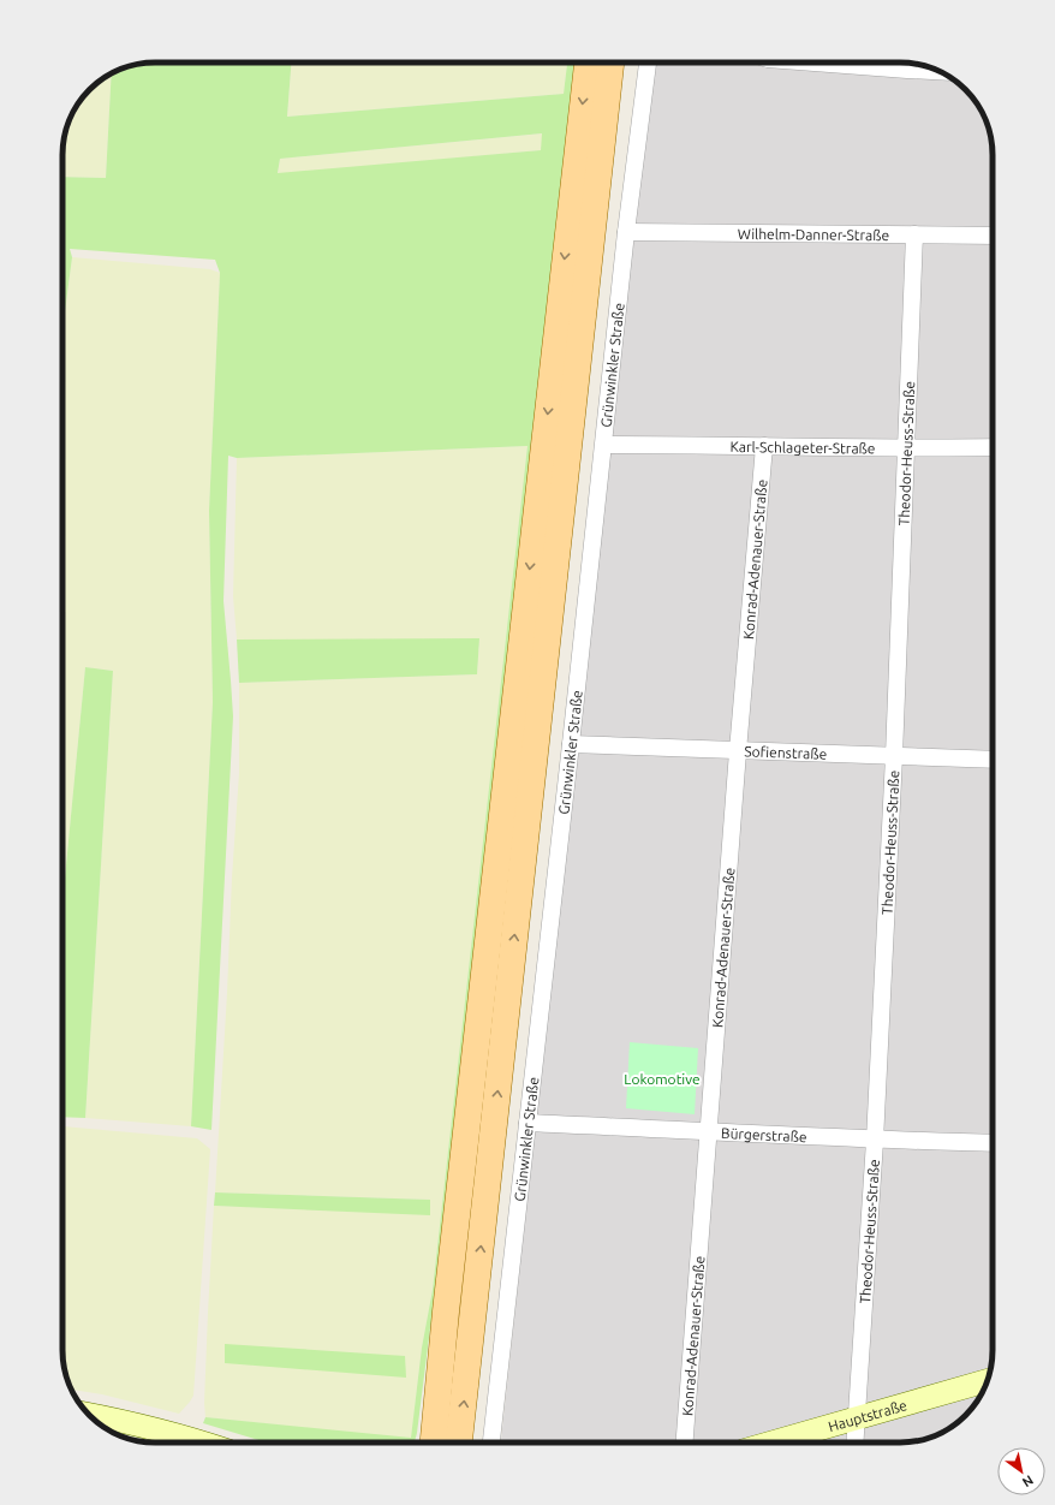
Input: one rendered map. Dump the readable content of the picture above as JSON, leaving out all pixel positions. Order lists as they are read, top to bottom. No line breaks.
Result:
{"streets":{"street":["Wilhelm-Danner-Straße","Grünwinkler Straße","Karl-Schlageter-Straße","Theodor-Heuss-Straße","Konrad-Adenauer-Straße","Sofienstraße","Bürgerstraße","Hauptstraße"]},"crossings":[["Wilhelm-Danner-Straße","Grünwinkler Straße"],["Wilhelm-Danner-Straße","Theodor-Heuss-Straße"],["Grünwinkler Straße","Karl-Schlageter-Straße"],["Grünwinkler Straße","Sofienstraße"],["Grünwinkler Straße","Bürgerstraße"],["Karl-Schlageter-Straße","Theodor-Heuss-Straße"],["Karl-Schlageter-Straße","Konrad-Adenauer-Straße"],["Theodor-Heuss-Straße","Sofienstraße"],["Theodor-Heuss-Straße","Bürgerstraße"],["Theodor-Heuss-Straße","Hauptstraße"],["Konrad-Adenauer-Straße","Sofienstraße"],["Konrad-Adenauer-Straße","Bürgerstraße"]],"parks":["Lokomotive"],"north":"bottom right"}
